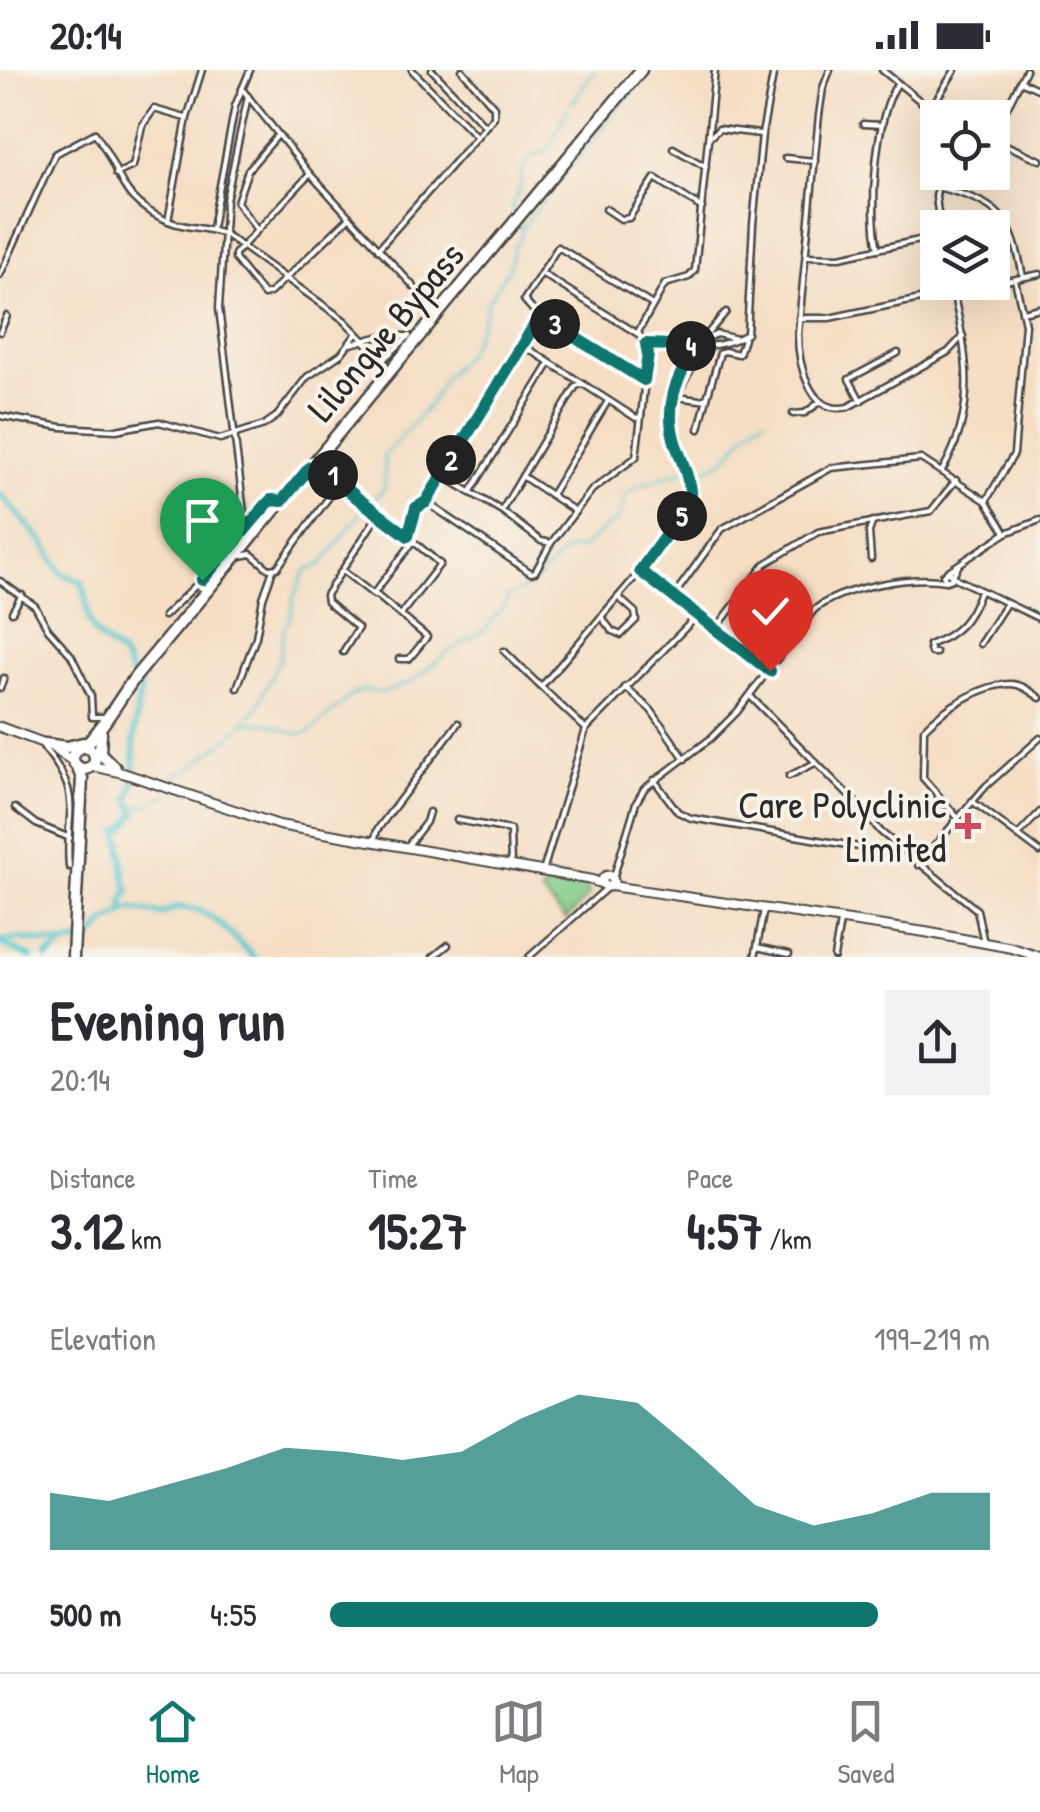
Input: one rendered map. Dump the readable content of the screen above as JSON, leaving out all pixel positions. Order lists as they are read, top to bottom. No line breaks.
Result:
{"streets":{"main road":["Lilongwe Bypass"]},"places":{"health":["Care Polyclinic Limited"]},"page":{"status":"20:14","pins":["3","4","2","1","5"],"heading":["Evening run","20:14"],"stats":[["Distance","3.12 km"],["Time","15:27"],["Pace","4:57 /km"]],"chart":["Elevation","199–219 m"],"list":[{"name":"500 m","note":"4:55"}],"tabs":["Home","Map","Saved"]}}
